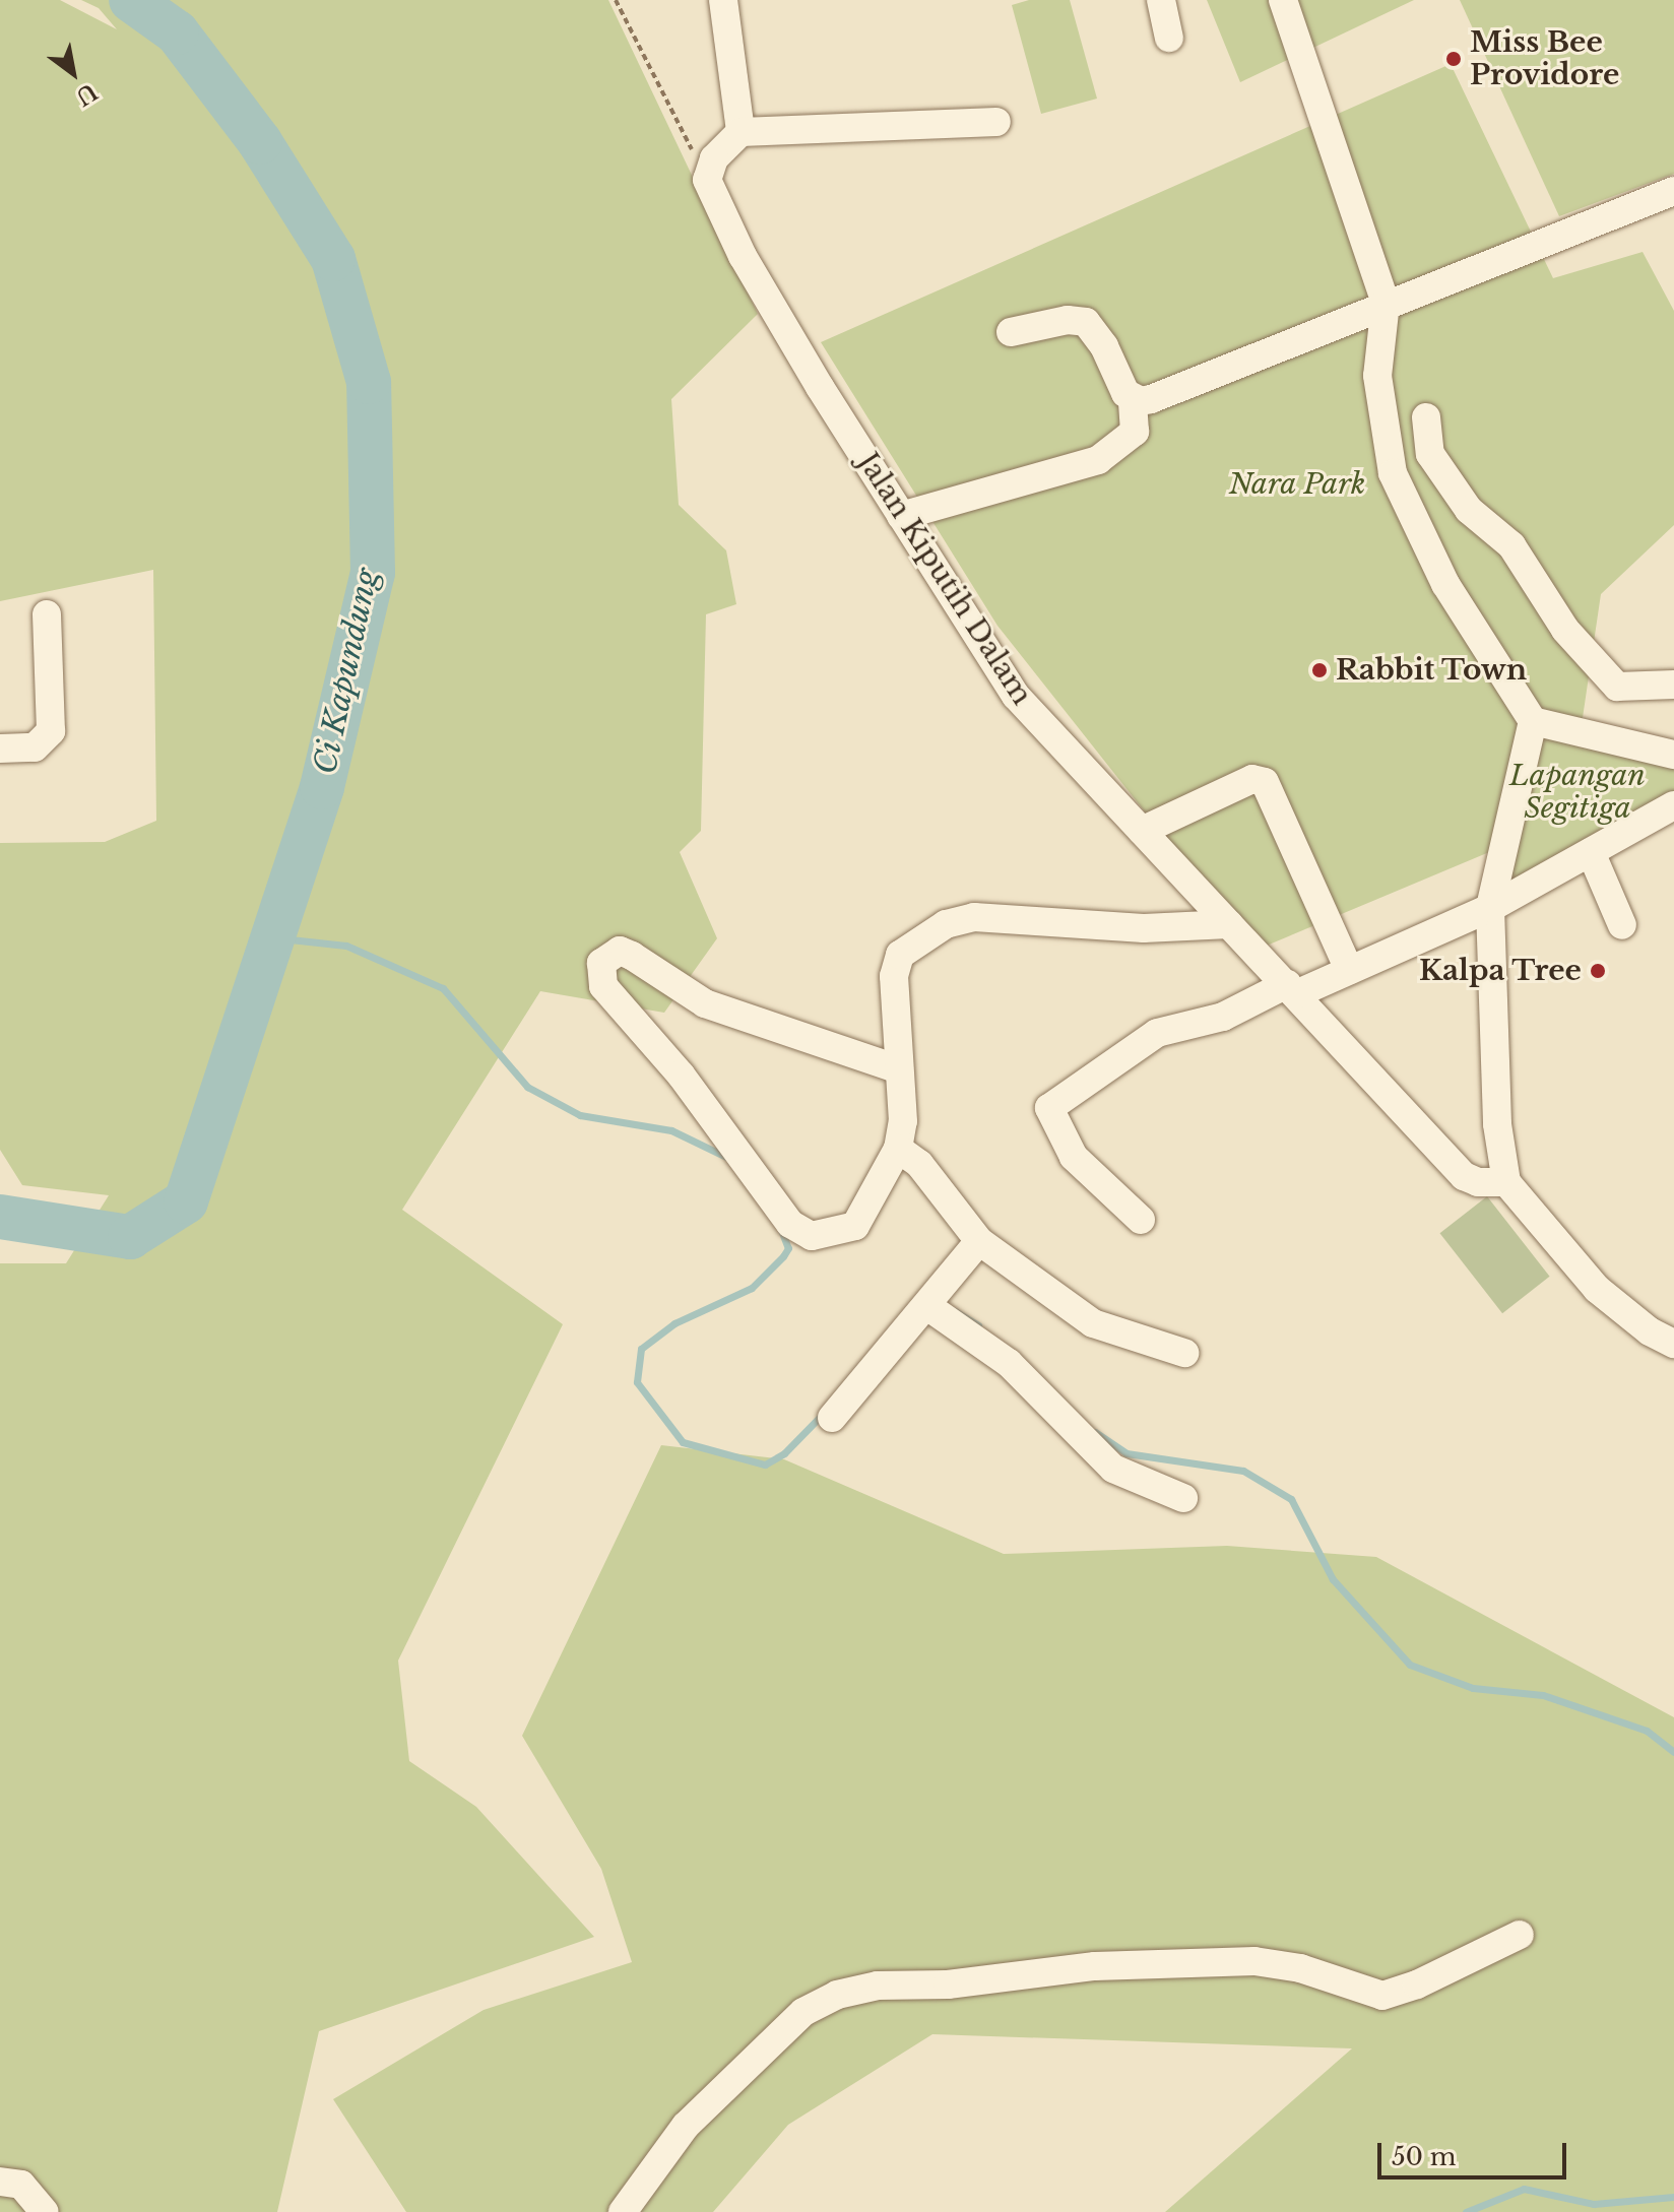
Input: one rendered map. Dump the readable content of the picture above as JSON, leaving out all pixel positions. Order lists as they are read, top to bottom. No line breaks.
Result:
{"streets":{"street":["Jalan Kiputih Dalam"]},"water":["Ci Kapundung"],"parks":["Nara Park","Lapangan Segitiga"],"places":["Miss Bee Providore","Rabbit Town","Kalpa Tree"],"scale_bar":"50 m","north":"bottom right"}
